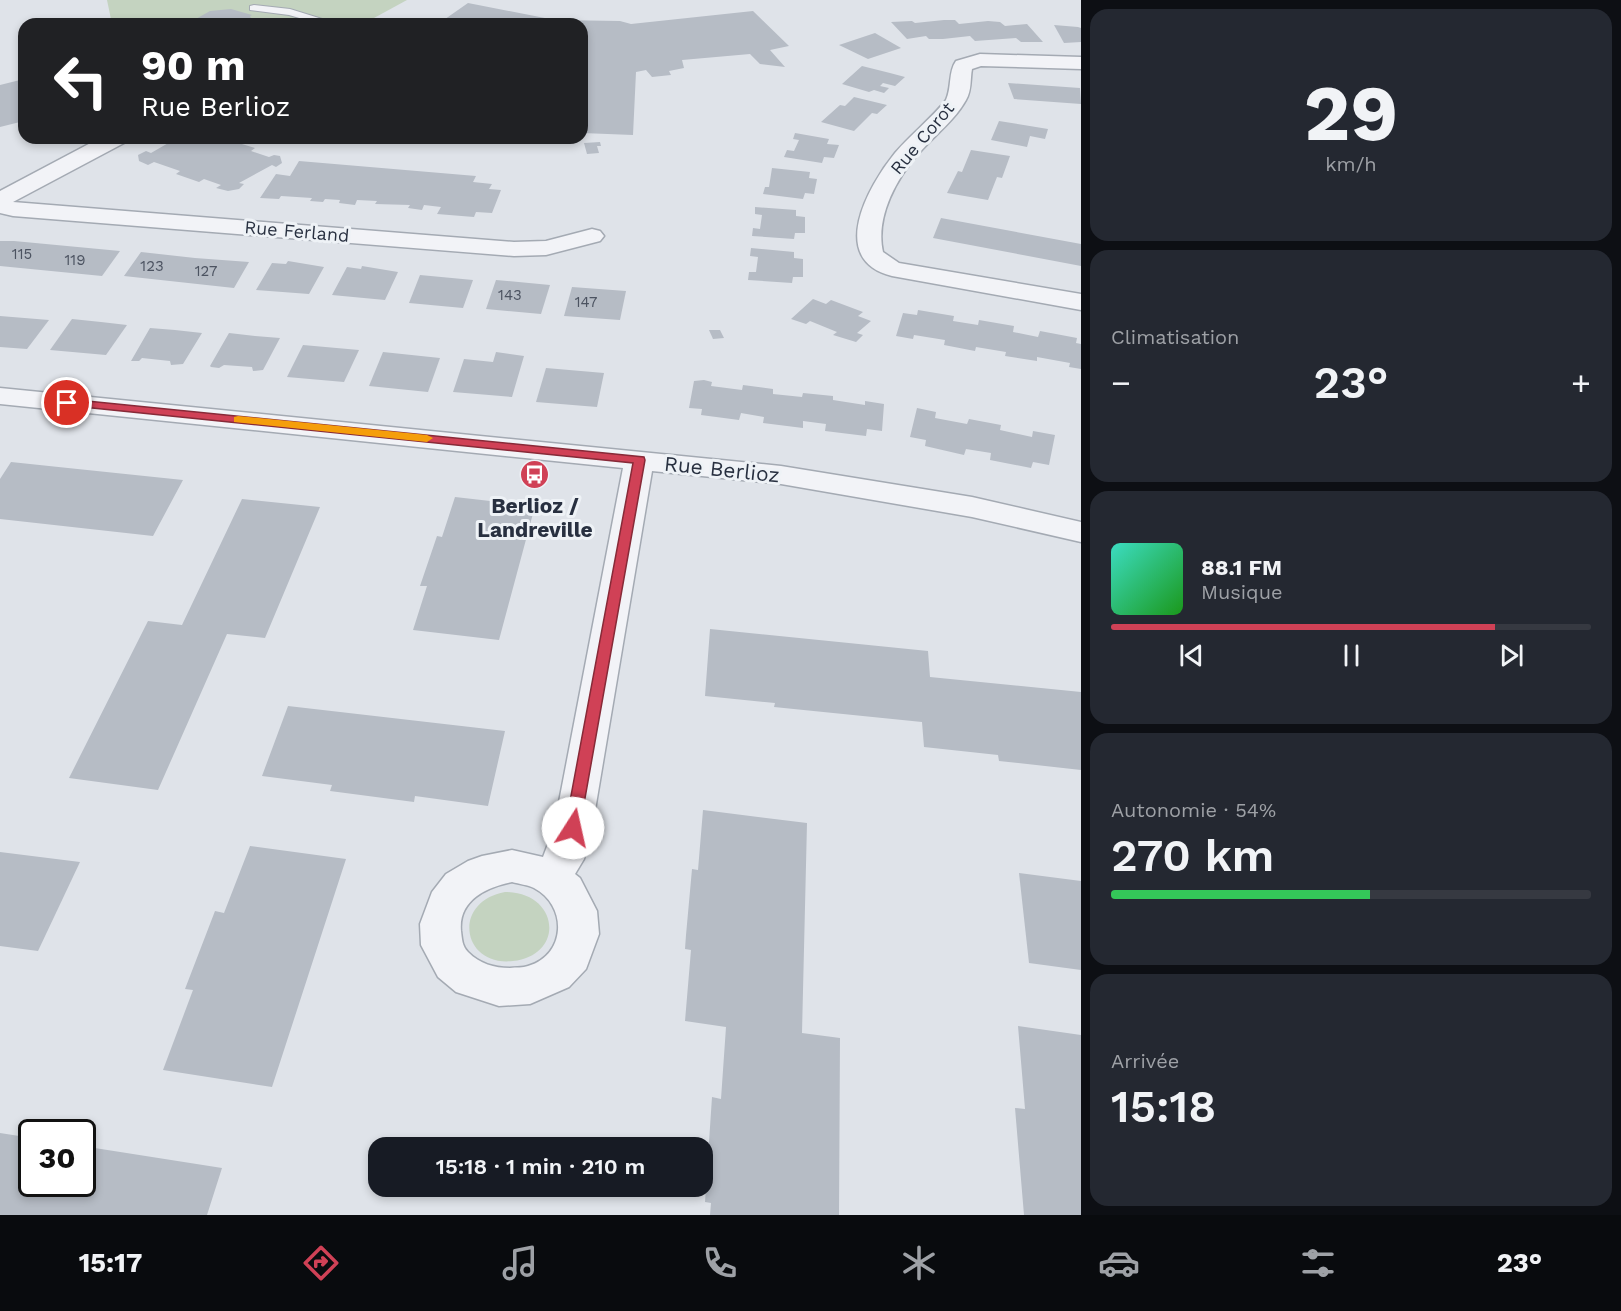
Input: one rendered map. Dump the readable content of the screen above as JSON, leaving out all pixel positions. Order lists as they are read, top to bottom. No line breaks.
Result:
{"streets":{"street":["Rue Corot","Rue Ferland","Rue Berlioz"]},"places":{"bus stop":["Berlioz / Landreville"]},"house_numbers":["115","119","123","127","143","147"],"page":{"tile":[["29","km/h"],"Climatisation",["Autonomie · 54%","270 km"],["Arrivée","15:18"]],"turn":["90 m","Rue Berlioz"],"heat":["−","23°","+"],"song":["88.1 FM","Musique"],"limit":"30","trip":"15:18 · 1 min · 210 m","tabs":["15:17","23°"]}}
